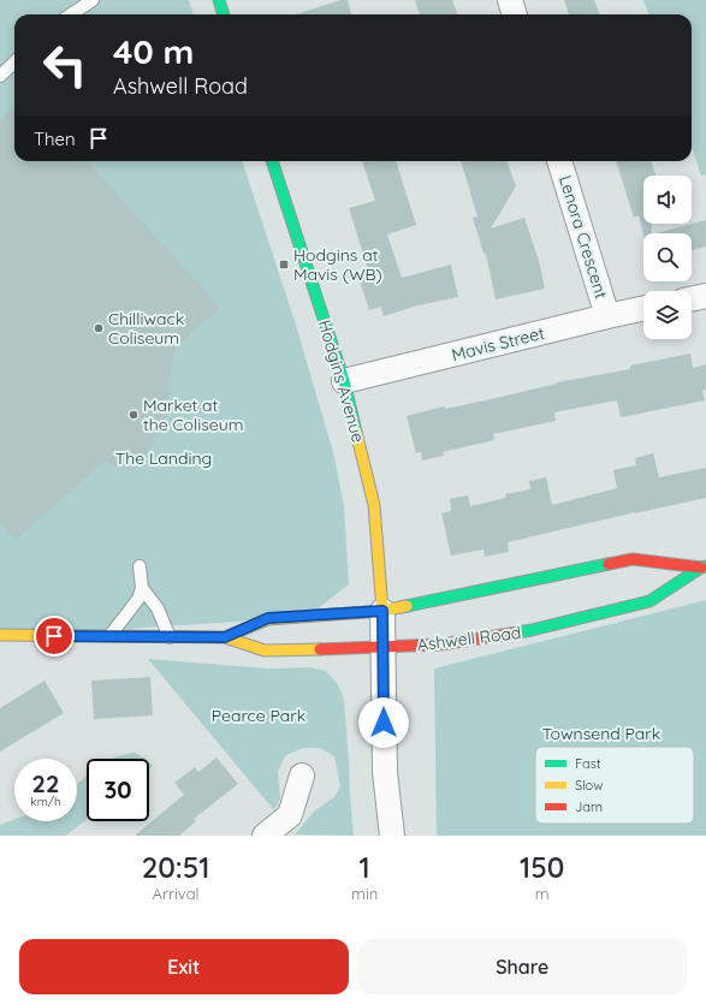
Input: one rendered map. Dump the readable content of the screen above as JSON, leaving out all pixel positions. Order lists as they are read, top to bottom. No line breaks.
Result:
{"streets":{"street":["Lenora Crescent","Mavis Street","Hodgins Avenue","Ashwell Road"]},"crossings":[["Lenora Crescent","Mavis Street"],["Mavis Street","Hodgins Avenue"],["Hodgins Avenue","Ashwell Road"]],"parks":["The Landing","Pearce Park","Townsend Park"],"places":{"transit":["Hodgins at Mavis (WB)"],"other":["Chilliwack Coliseum","Market at the Coliseum"]},"legend":["Fast","Slow","Jam"],"page":{"turn":["40 m","Ashwell Road"],"then":"Then","speed":"22 km/h","limit":"30","eta":["20:51","Arrival","1","min","150","m"],"buttons":["Exit","Share"]}}
